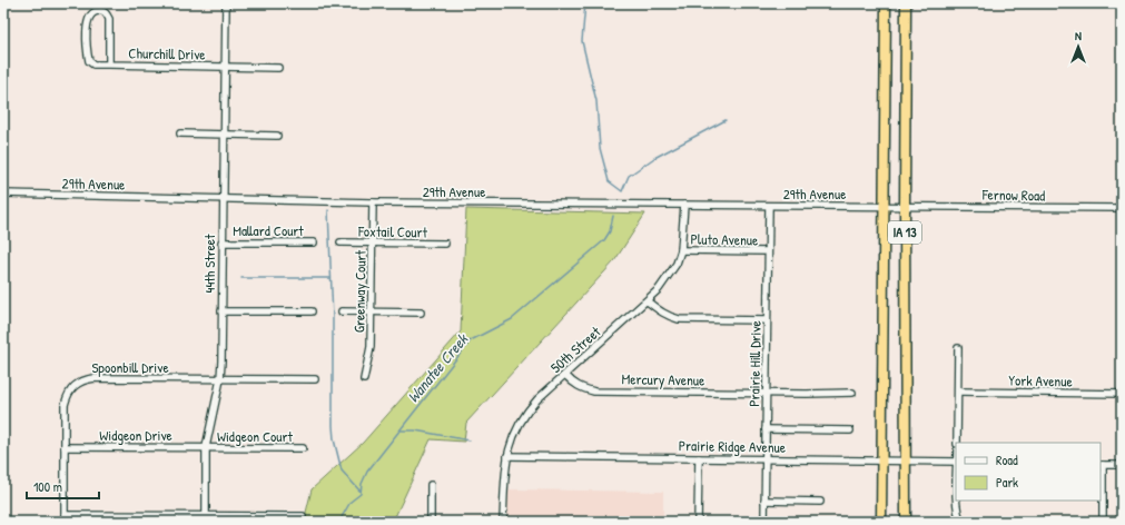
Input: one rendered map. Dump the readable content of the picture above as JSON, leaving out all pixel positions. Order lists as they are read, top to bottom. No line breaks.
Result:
{"streets":{"highway":["IA 13"],"street":["Churchill Drive","29th Avenue","Fernow Road","Mallard Court","Foxtail Court","Pluto Avenue","44th Street","Greenway Court","50th Street","Prairie Hill Drive","Spoonbill Drive","Mercury Avenue","York Avenue","Widgeon Drive","Widgeon Court","Prairie Ridge Avenue"]},"crossings":[["Churchill Drive","44th Street"],["29th Avenue","Fernow Road"],["29th Avenue","IA 13"],["29th Avenue","44th Street"],["29th Avenue","Greenway Court"],["29th Avenue","50th Street"],["29th Avenue","Prairie Hill Drive"],["Fernow Road","IA 13"],["Mallard Court","44th Street"],["Foxtail Court","Greenway Court"],["IA 13","Prairie Ridge Avenue"],["Pluto Avenue","50th Street"],["Pluto Avenue","Prairie Hill Drive"],["44th Street","Spoonbill Drive"],["44th Street","Widgeon Drive"],["44th Street","Widgeon Court"],["50th Street","Mercury Avenue"],["50th Street","Prairie Ridge Avenue"],["Prairie Hill Drive","Mercury Avenue"],["Prairie Hill Drive","Prairie Ridge Avenue"],["Spoonbill Drive","Widgeon Drive"],["Widgeon Drive","Widgeon Court"]],"water":["Wanatee Creek"],"legend":["Road","Park"],"scale_bar":"100 m","north":"top"}
